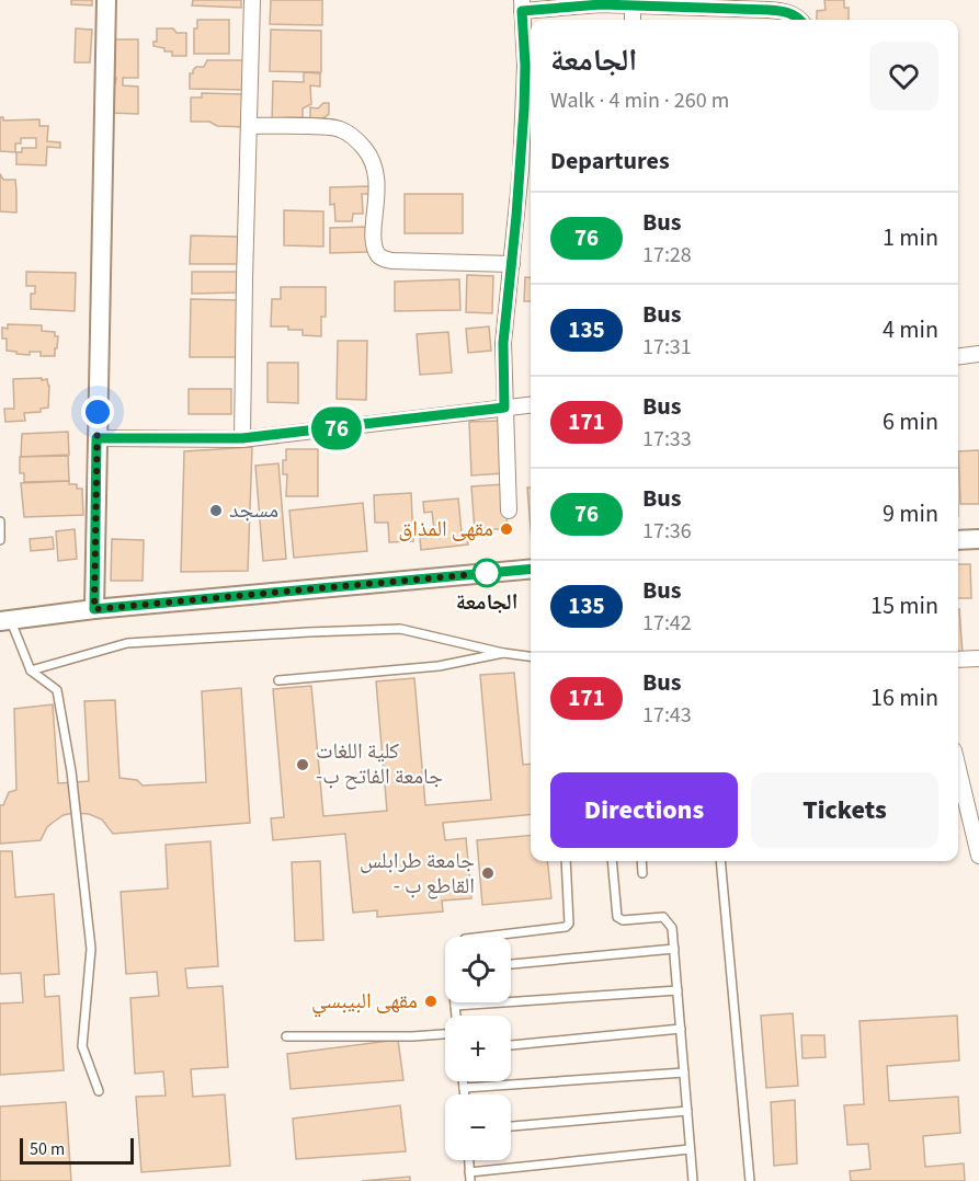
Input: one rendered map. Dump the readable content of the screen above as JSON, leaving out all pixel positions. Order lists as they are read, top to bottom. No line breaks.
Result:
{"places":["مسجد","مقهى المذاق","الجامعة","كلية اللغات -جامعة الفاتح ب","جامعة طرابلس - القاطع ب","مقهى البيبسي"],"lines":["bus line 76"],"scale_bar":"50 m","page":{"on_map":"76","heading":[["الجامعة","Walk · 4 min · 260 m"],"Departures"],"list":[{"mark":"76","name":"Bus","note":"17:28","value":"1 min"},{"mark":"135","name":"Bus","note":"17:31","value":"4 min"},{"mark":"171","name":"Bus","note":"17:33","value":"6 min"},{"mark":"76","name":"Bus","note":"17:36","value":"9 min"},{"mark":"135","name":"Bus","note":"17:42","value":"15 min"},{"mark":"171","name":"Bus","note":"17:43","value":"16 min"}],"buttons":["Directions","Tickets"],"map_buttons":["+","−"],"scale":"50 m"}}
